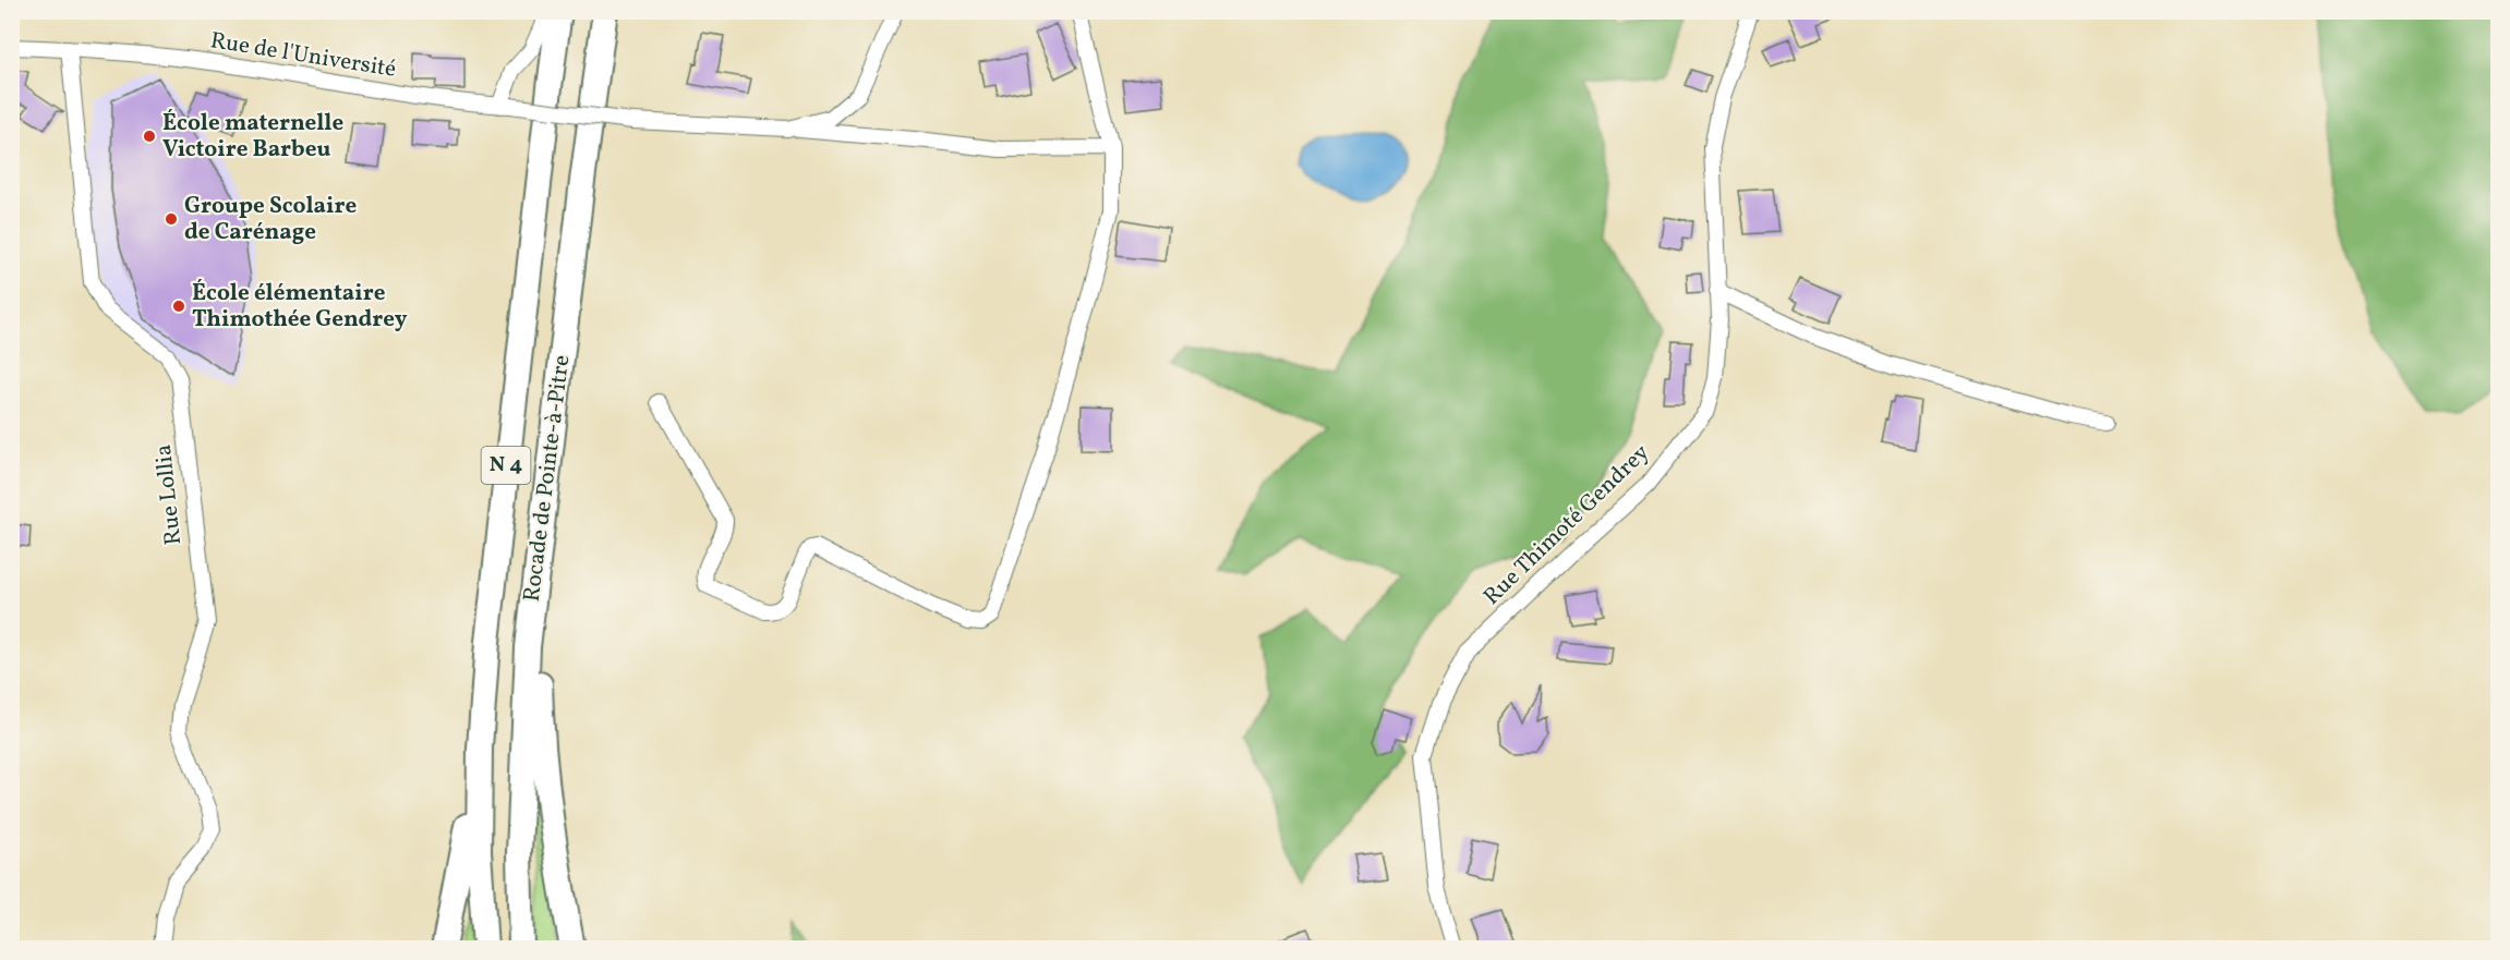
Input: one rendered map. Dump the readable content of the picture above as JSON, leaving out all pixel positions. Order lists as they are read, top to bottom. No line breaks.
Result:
{"streets":{"highway":["N 4","Rocade de Pointe-à-Pitre"],"street":["Rue de l'Université","Rue Lollia","Rue Thimoté Gendrey"]},"crossings":[["Rue de l'Université","Rue Lollia"]],"places":["École maternelle Victoire Barbeu","Groupe Scolaire de Carénage","École élémentaire Thimothée Gendrey"]}
